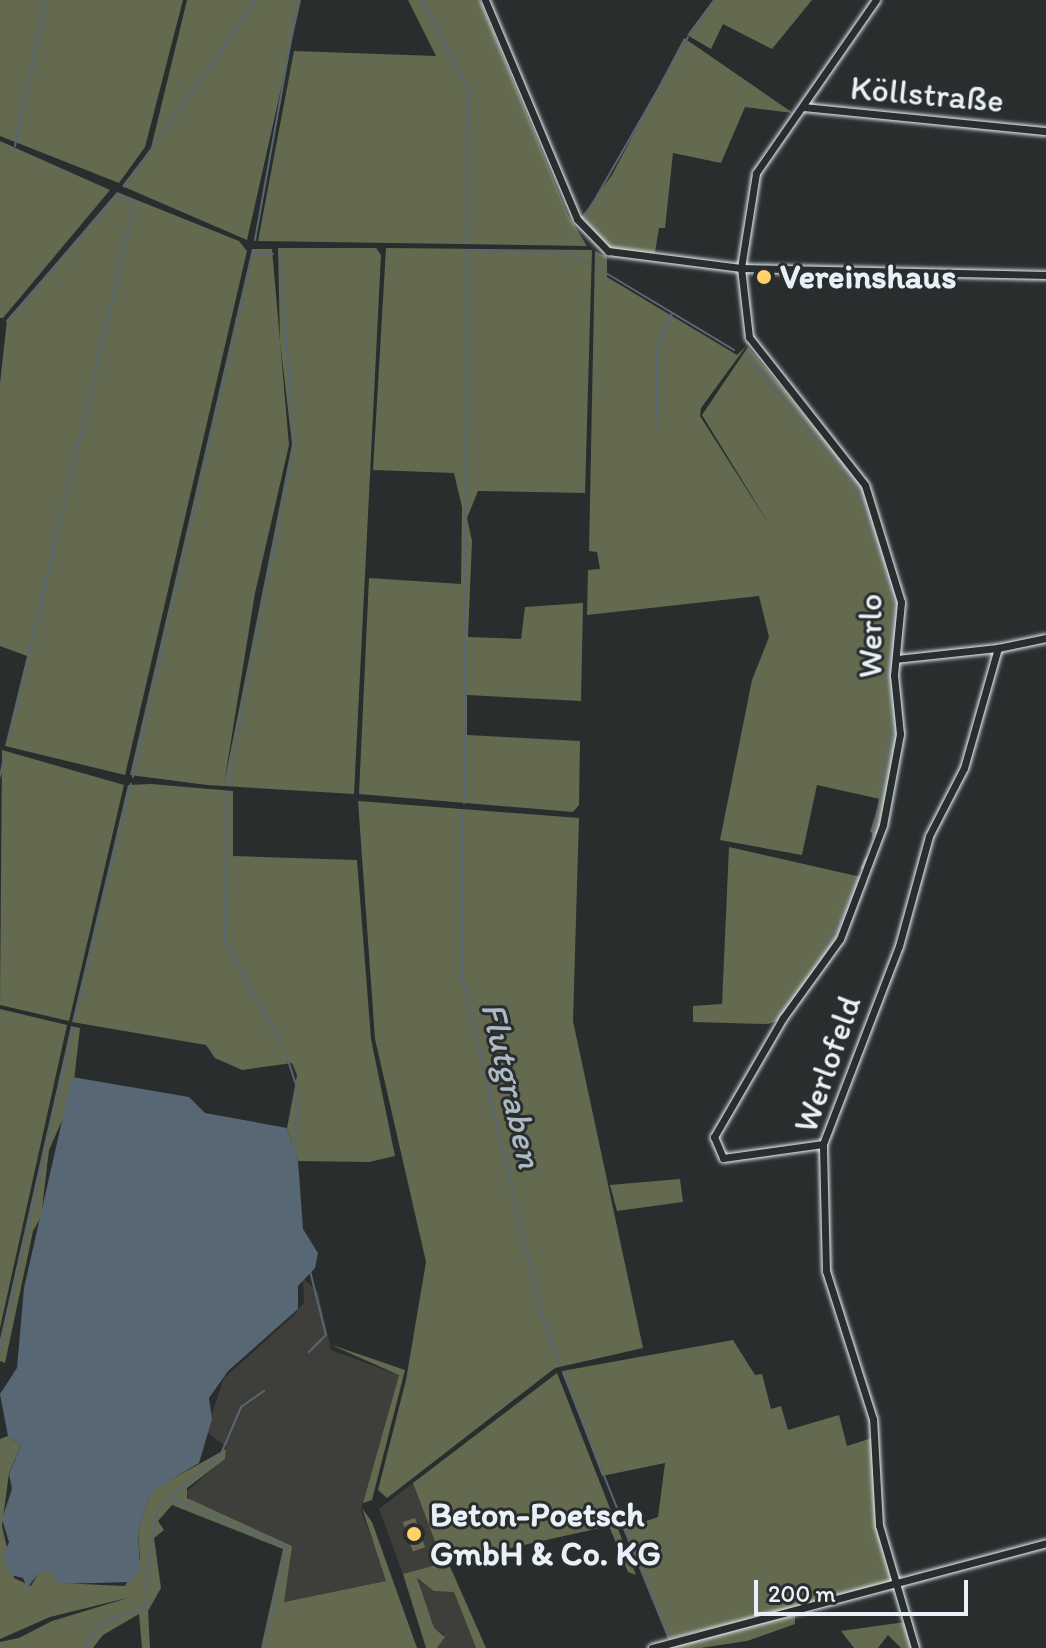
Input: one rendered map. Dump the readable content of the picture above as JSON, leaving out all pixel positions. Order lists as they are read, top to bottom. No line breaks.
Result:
{"streets":{"street":["Köllstraße","Werlo","Werlofeld"]},"crossings":[["Köllstraße","Werlo"],["Werlo","Werlofeld"]],"water":["Flutgraben"],"places":["Vereinshaus","Beton-Poetsch GmbH & Co. KG"],"scale_bar":"200 m"}
